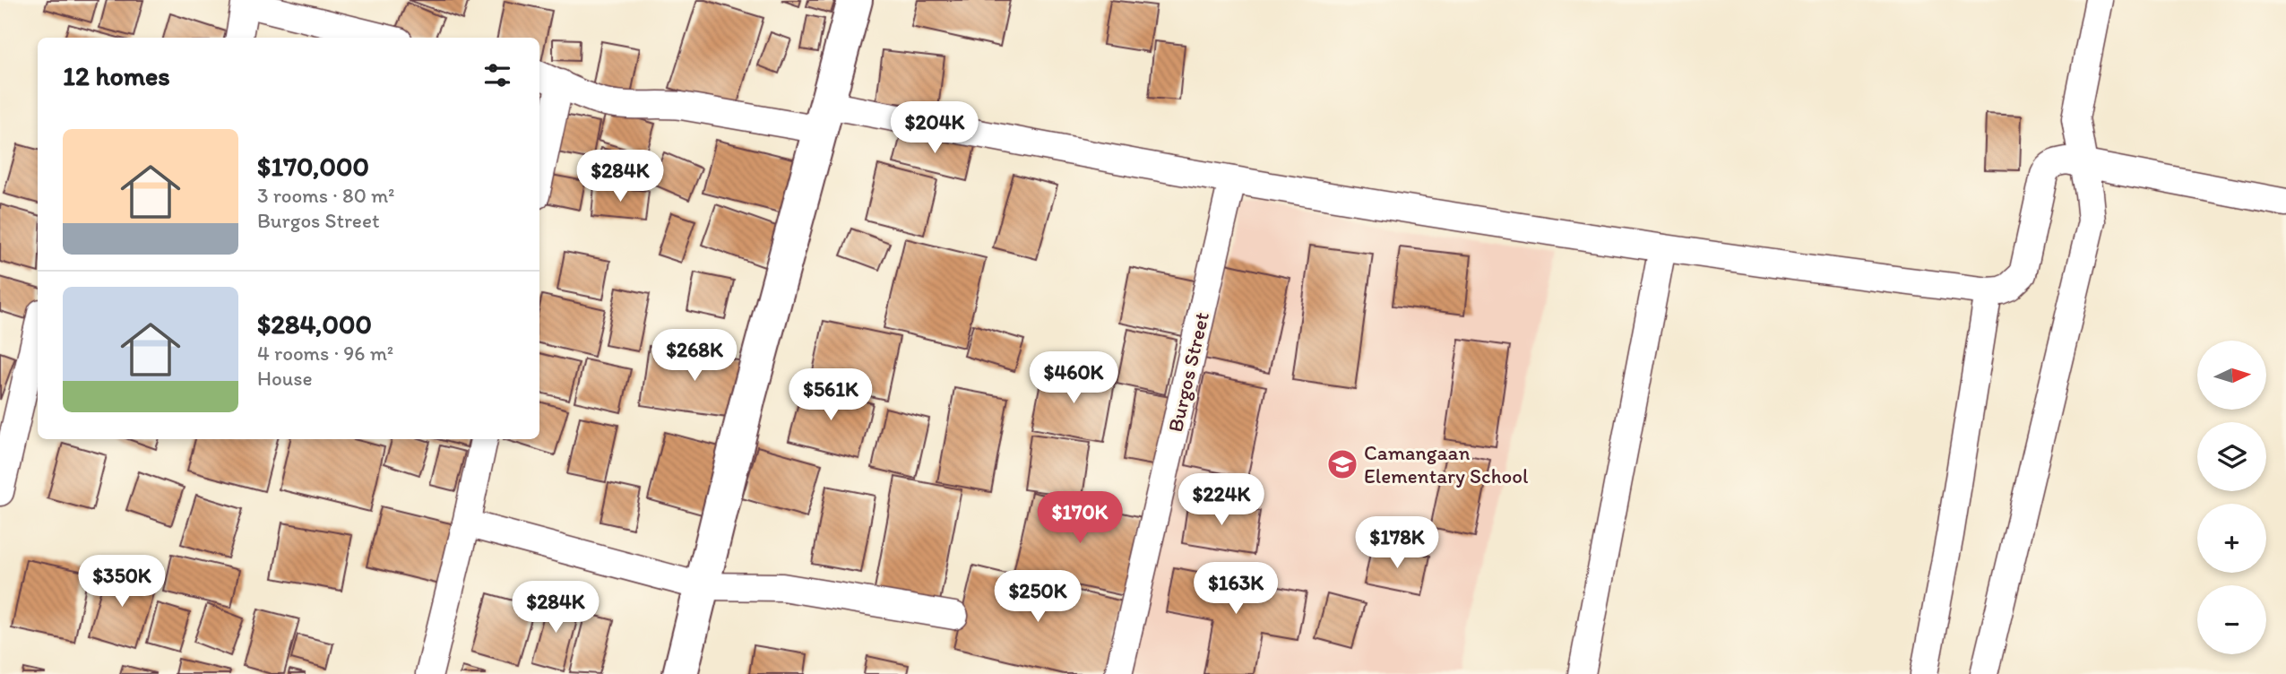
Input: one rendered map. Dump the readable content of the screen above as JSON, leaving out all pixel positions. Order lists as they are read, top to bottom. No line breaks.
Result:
{"streets":{"street":["Burgos Street"]},"places":{"school or university":["Camangaan Elementary School"]},"north":"right","page":{"heading":"12 homes","price":["$204K","$284K","$268K","$460K","$561K","$224K","$170K","$178K","$350K","$163K","$250K","$284K"],"list":[{"name":"$170,000","note":"3 rooms · 80 m² · Burgos Street"},{"name":"$284,000","note":"4 rooms · 96 m² · House"}],"map_buttons":["+","−"]}}
